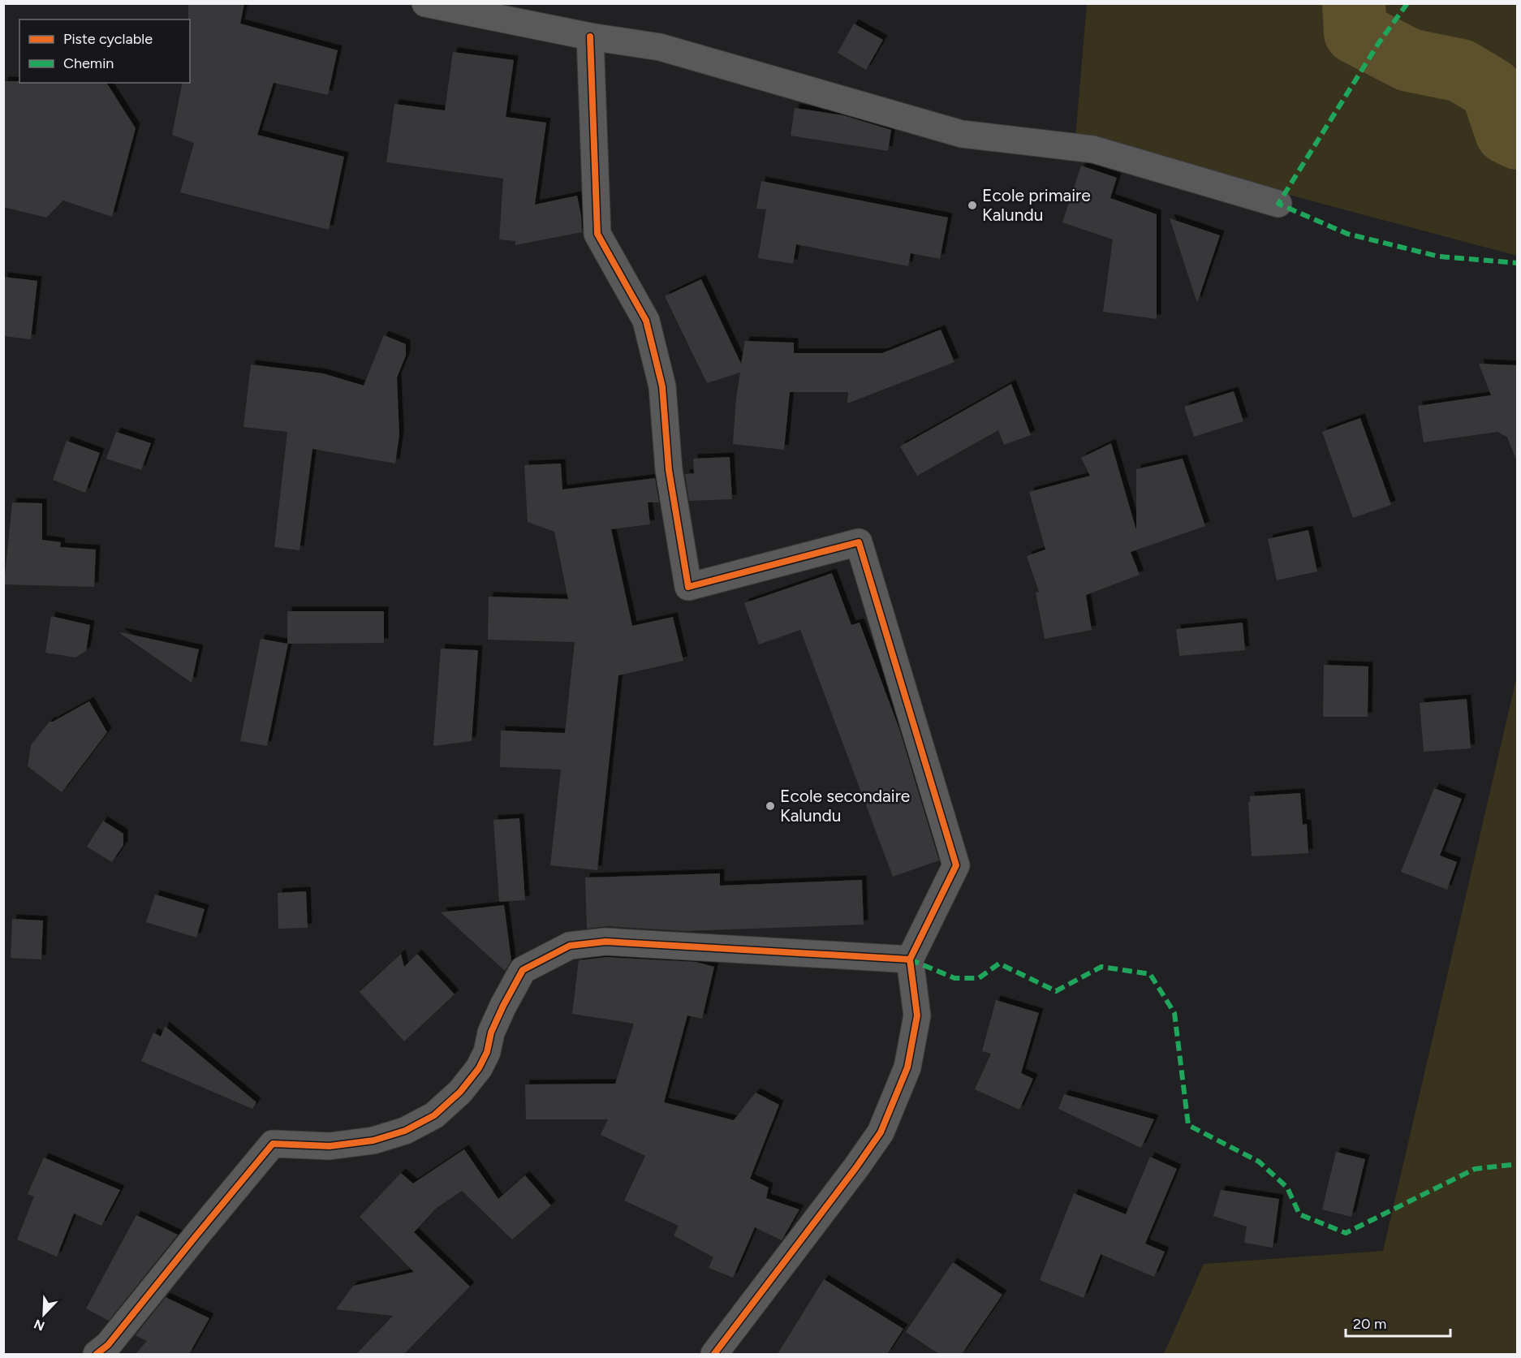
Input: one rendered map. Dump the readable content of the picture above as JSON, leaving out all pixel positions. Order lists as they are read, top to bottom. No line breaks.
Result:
{"places":["Ecole primaire Kalundu","Ecole secondaire Kalundu"],"legend":["Piste cyclable","Chemin"],"scale_bar":"20 m","north":"bottom left"}
